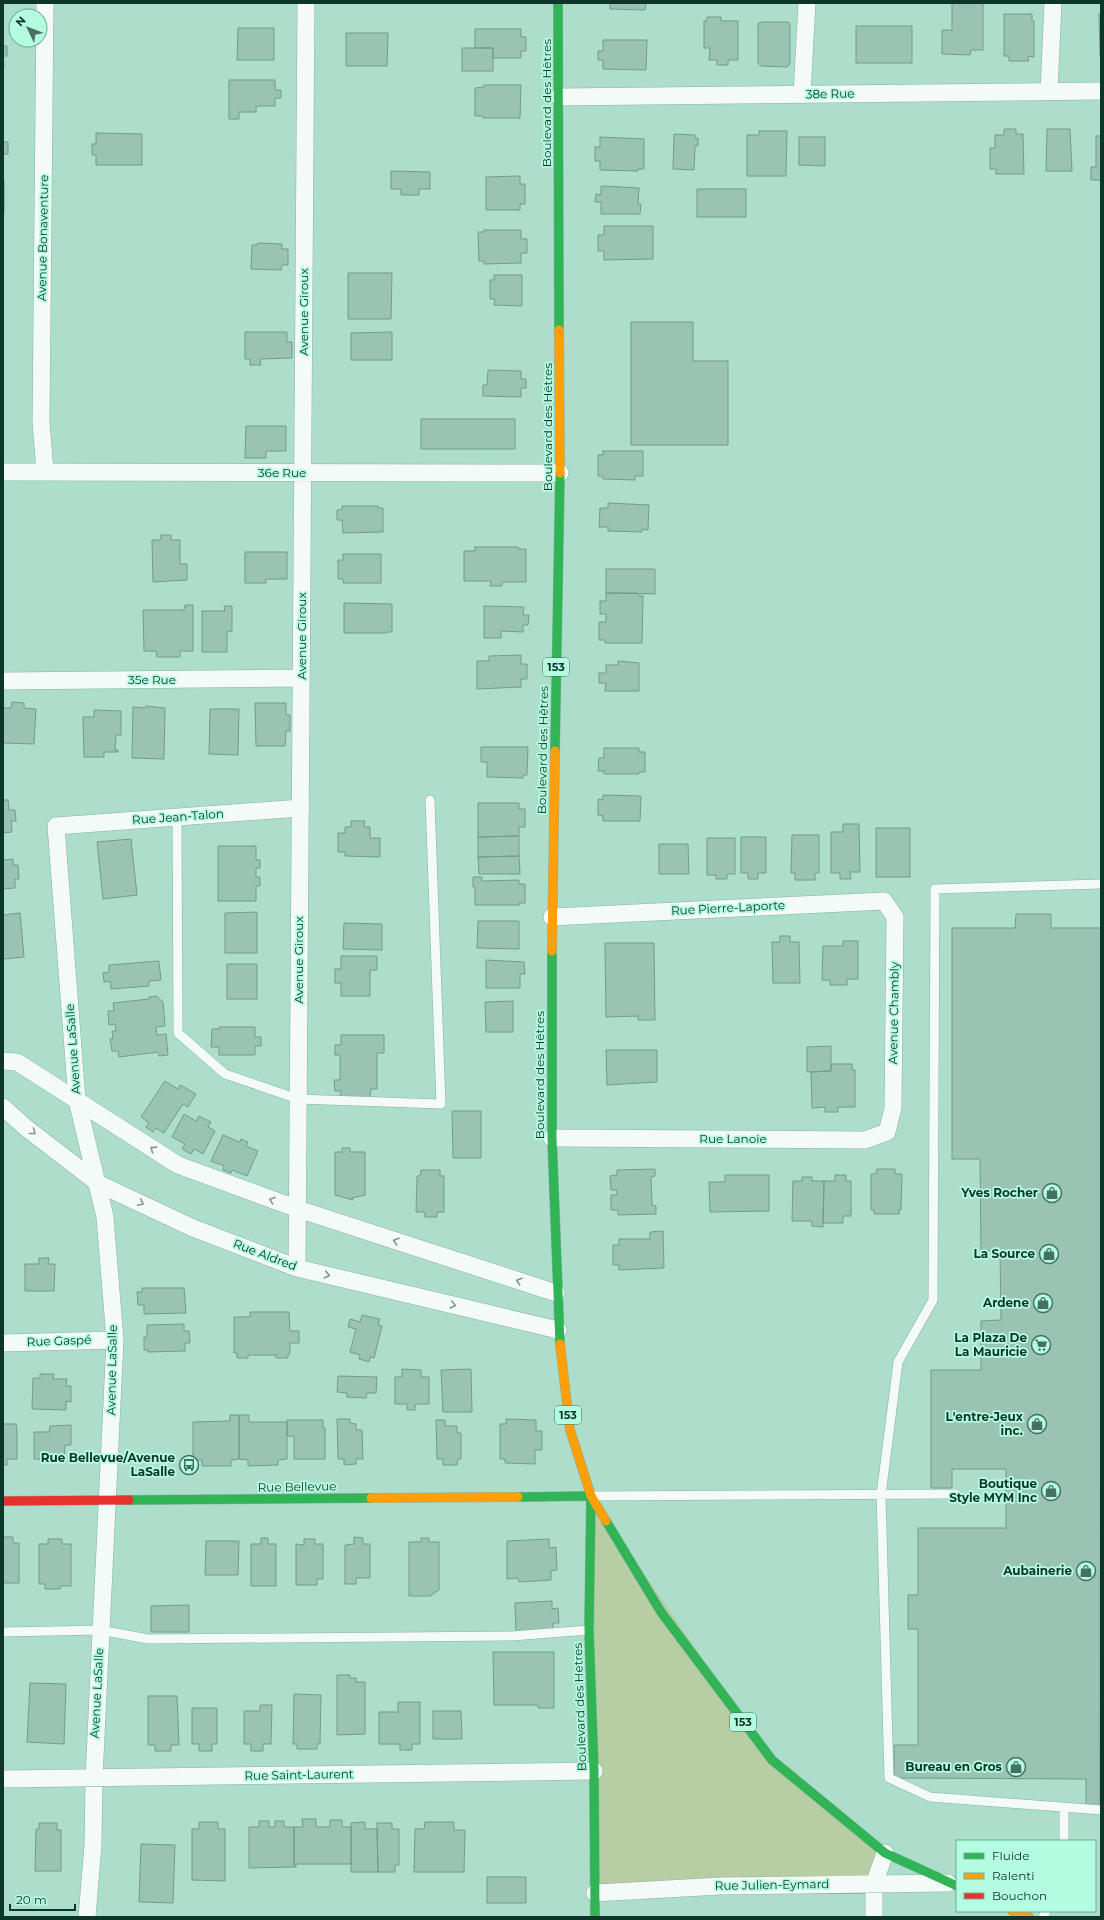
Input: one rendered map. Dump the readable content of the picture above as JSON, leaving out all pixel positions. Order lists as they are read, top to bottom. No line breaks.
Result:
{"streets":{"main road":["Boulevard des Hêtres","153","Rue Bellevue","Boulevard des Hetres"],"street":["38e Rue","Avenue Bonaventure","Avenue Giroux","36e Rue","35e Rue","Rue Jean-Talon","Rue Pierre-Laporte","Avenue Chambly","Avenue LaSalle","Rue Lanoie","Rue Aldred","Rue Gaspé","Rue Saint-Laurent","Rue Julien-Eymard"]},"crossings":[["38e Rue","Boulevard des Hêtres"],["Boulevard des Hêtres","36e Rue"],["Boulevard des Hêtres","153"],["Boulevard des Hêtres","Rue Pierre-Laporte"],["Boulevard des Hêtres","Rue Lanoie"],["Boulevard des Hêtres","Rue Aldred"],["Avenue Bonaventure","36e Rue"],["Avenue Giroux","36e Rue"],["Avenue Giroux","35e Rue"],["Avenue Giroux","Rue Jean-Talon"],["Avenue Giroux","Rue Aldred"],["153","Rue Aldred"],["153","Rue Bellevue"],["153","Boulevard des Hetres"],["153","Rue Julien-Eymard"],["Rue Jean-Talon","Avenue LaSalle"],["Rue Pierre-Laporte","Avenue Chambly"],["Avenue Chambly","Rue Lanoie"],["Avenue LaSalle","Rue Aldred"],["Avenue LaSalle","Rue Gaspé"],["Avenue LaSalle","Rue Bellevue"],["Avenue LaSalle","Rue Saint-Laurent"],["Rue Bellevue","Boulevard des Hetres"],["Boulevard des Hetres","Rue Saint-Laurent"],["Boulevard des Hetres","Rue Julien-Eymard"]],"places":{"shop":["Yves Rocher","La Source","Ardene","L'entre-Jeux inc.","Boutique Style MYM Inc","Aubainerie","Bureau en Gros"],"supermarket":["La Plaza De La Mauricie"],"bus stop":["Rue Bellevue/Avenue LaSalle"]},"legend":["Fluide","Ralenti","Bouchon"],"scale_bar":"20 m","north":"top left"}
